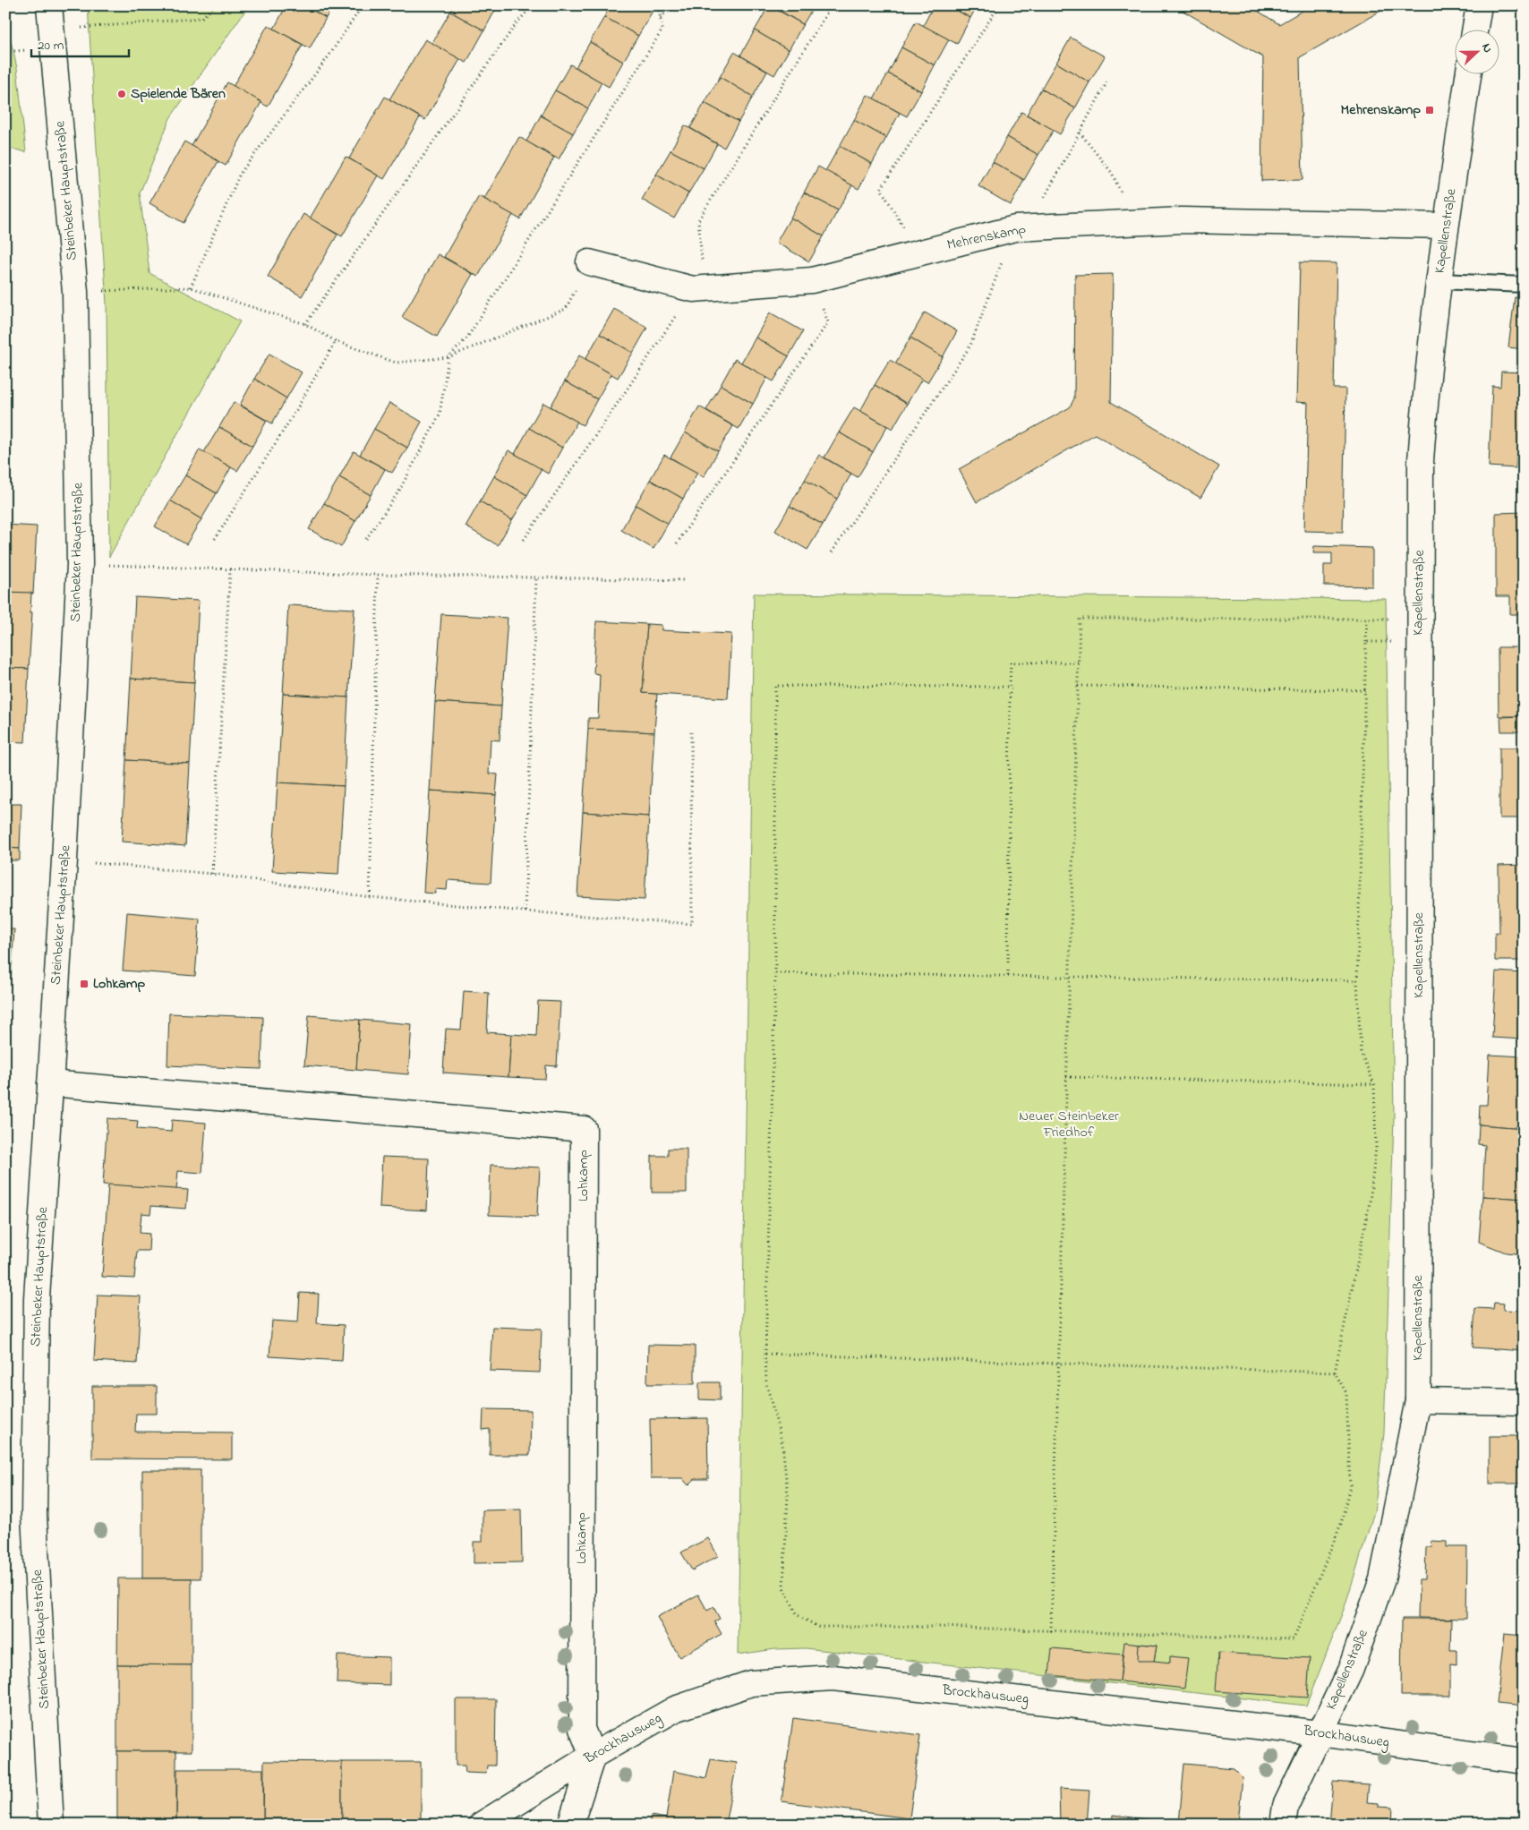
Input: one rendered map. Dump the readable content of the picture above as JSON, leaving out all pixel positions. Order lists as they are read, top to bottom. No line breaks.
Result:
{"streets":{"street":["Steinbeker Hauptstraße","Kapellenstraße","Mehrenskamp","Lohkamp","Brockhausweg"]},"crossings":[["Steinbeker Hauptstraße","Lohkamp"],["Kapellenstraße","Mehrenskamp"],["Kapellenstraße","Brockhausweg"],["Lohkamp","Brockhausweg"]],"parks":["Neuer Steinbeker Friedhof"],"places":{"other":["Spielende Bären"],"transit":["Mehrenskamp","Lohkamp"]},"scale_bar":"20 m","north":"right"}
